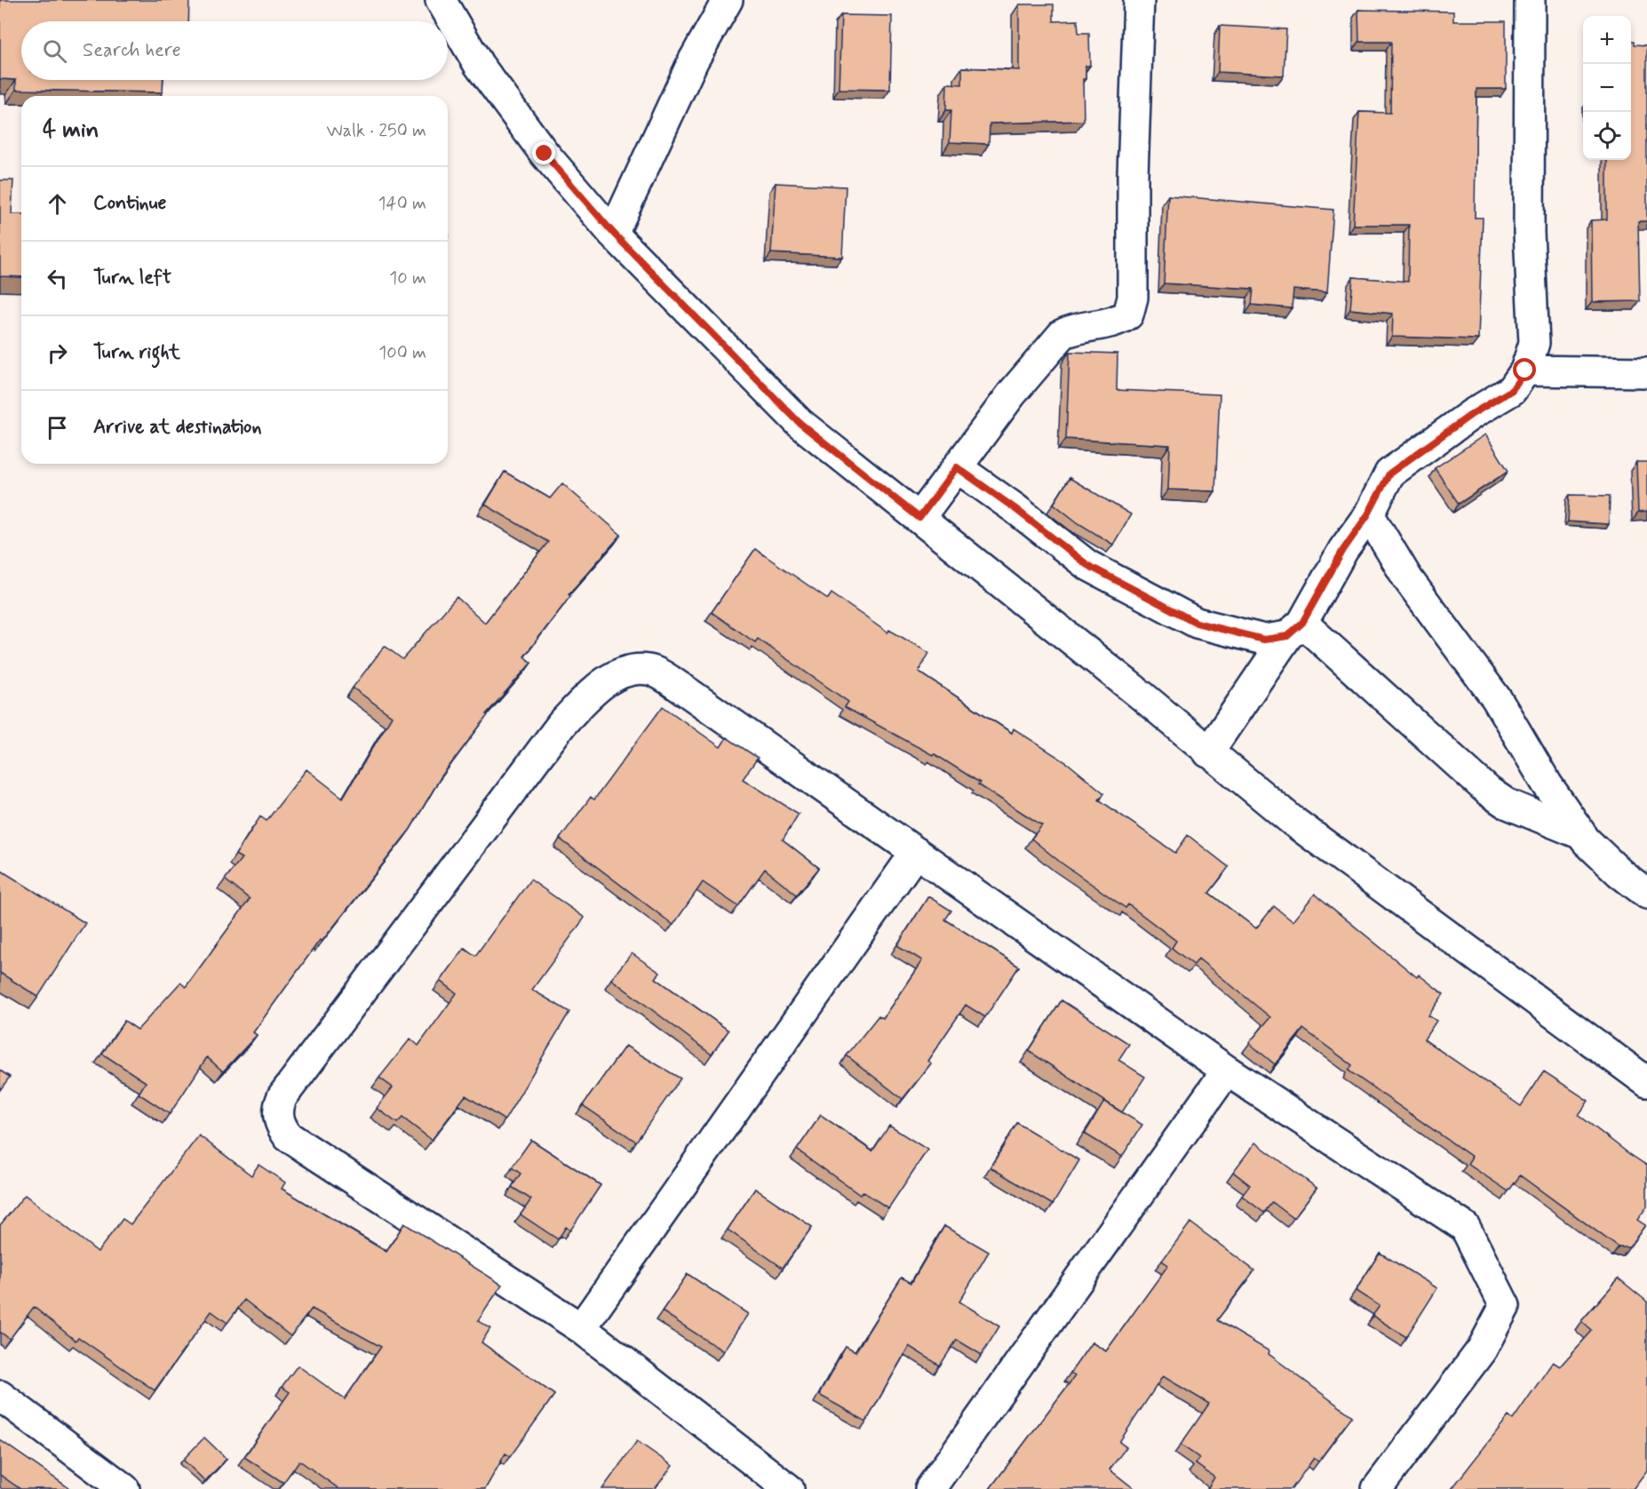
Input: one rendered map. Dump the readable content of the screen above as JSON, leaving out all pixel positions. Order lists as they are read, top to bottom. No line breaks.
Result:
{"page":{"map_buttons":["+","−"],"search":"Search here","heading":["4 min","Walk · 250 m"],"list":[["Continue","140 m"],["Turn left","10 m"],["Turn right","100 m"],"Arrive at destination"]}}
